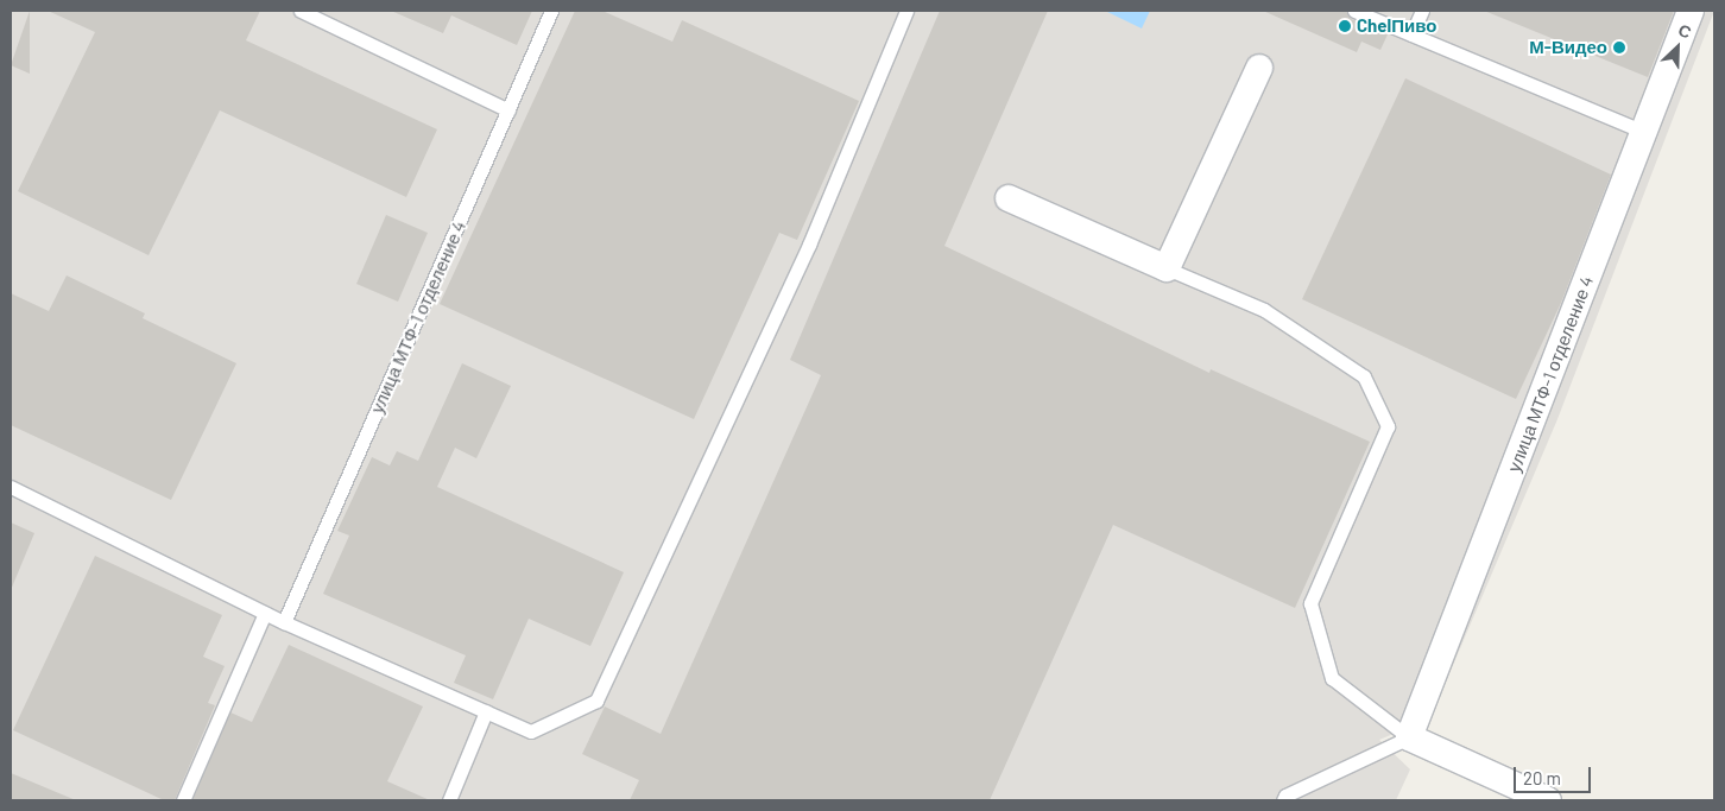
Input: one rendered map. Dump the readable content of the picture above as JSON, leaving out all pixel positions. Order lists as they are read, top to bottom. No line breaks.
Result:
{"streets":{"street":["улица МТФ-1 отделение 4"]},"places":["ChelПиво","М-Видео"],"scale_bar":"20 m","north":"top right"}
